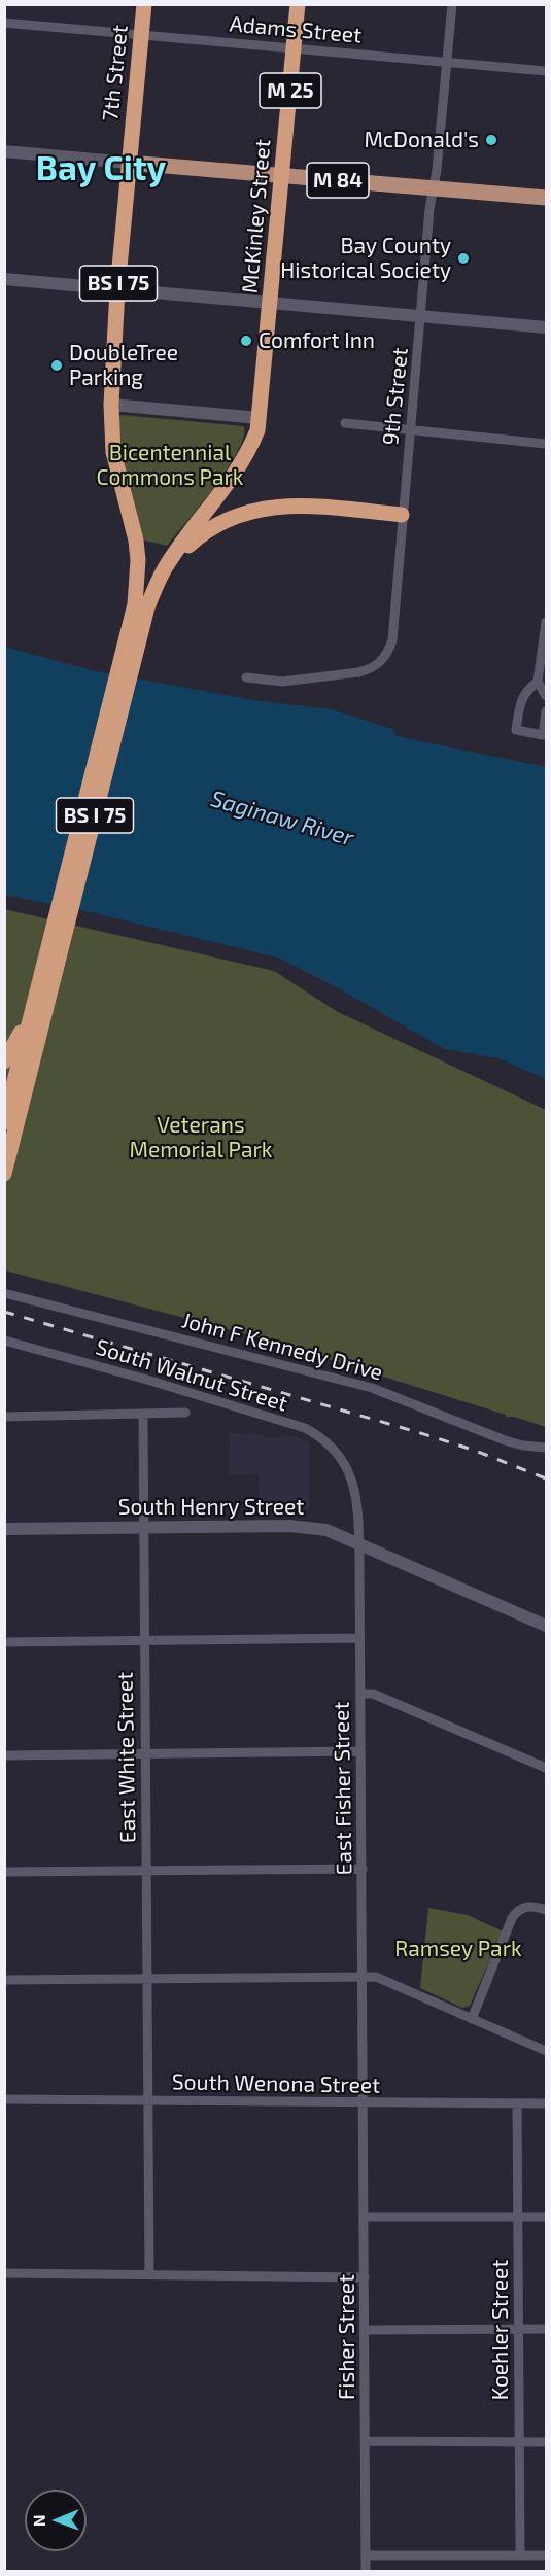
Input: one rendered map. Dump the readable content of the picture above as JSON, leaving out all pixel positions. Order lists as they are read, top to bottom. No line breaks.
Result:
{"streets":{"highway":["7th Street","M 25","McKinley Street","BS I 75"],"main road":["M 84"],"street":["Adams Street","9th Street","John F Kennedy Drive","South Walnut Street","South Henry Street","East White Street","East Fisher Street","South Wenona Street","Koehler Street","Fisher Street"]},"crossings":[["Adams Street","7th Street"],["Adams Street","McKinley Street"],["Adams Street","9th Street"],["7th Street","M 84"],["7th Street","BS I 75"],["M 84","McKinley Street"],["M 84","9th Street"],["McKinley Street","BS I 75"],["South Walnut Street","East Fisher Street"],["South Henry Street","East White Street"],["South Henry Street","East Fisher Street"],["East White Street","South Wenona Street"],["East Fisher Street","South Wenona Street"],["East Fisher Street","Fisher Street"],["South Wenona Street","Koehler Street"],["South Wenona Street","Fisher Street"]],"districts":["Bay City"],"water":["Saginaw River"],"parks":["Bicentennial Commons Park","Veterans Memorial Park","Ramsey Park"],"places":["McDonald's","Bay County Historical Society","Comfort Inn","DoubleTree Parking"],"north":"left"}
